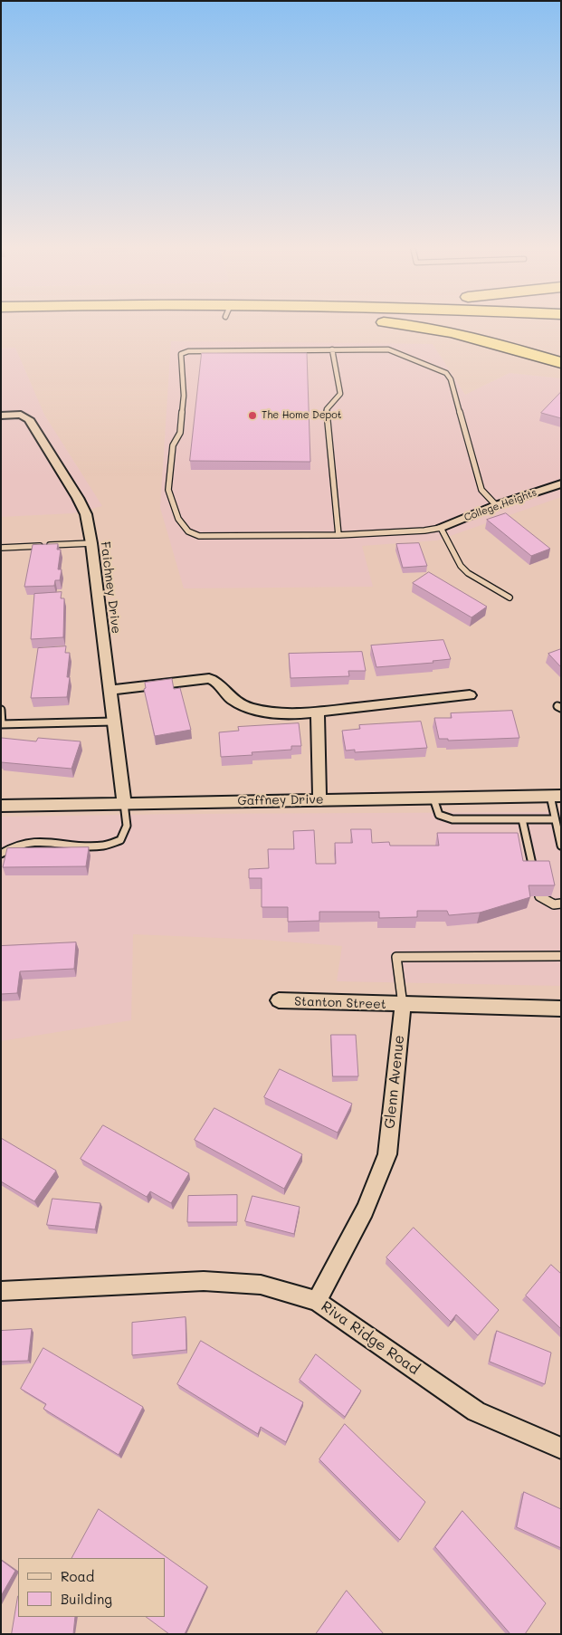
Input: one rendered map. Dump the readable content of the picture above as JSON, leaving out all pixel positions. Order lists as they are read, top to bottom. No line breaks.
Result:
{"streets":{"street":["College Heights","Faichney Drive","Gaffney Drive","Stanton Street","Glenn Avenue","Riva Ridge Road"]},"crossings":[["Faichney Drive","Gaffney Drive"],["Stanton Street","Glenn Avenue"],["Glenn Avenue","Riva Ridge Road"]],"places":["The Home Depot"],"legend":["Road","Building"]}
